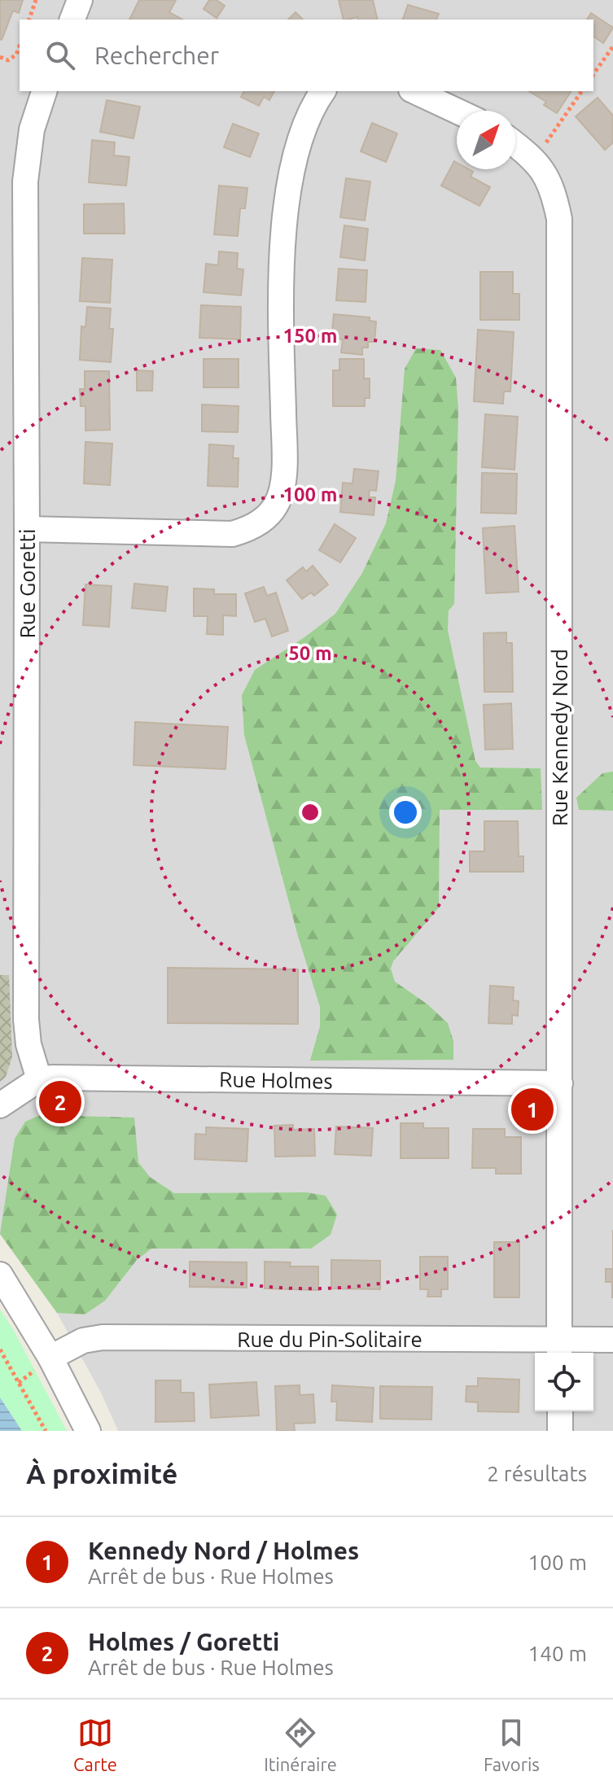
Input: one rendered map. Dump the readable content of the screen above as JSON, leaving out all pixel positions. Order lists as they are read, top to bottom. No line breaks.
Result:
{"streets":{"street":["Rue Goretti","Rue Kennedy Nord","Rue Holmes","Rue du Pin-Solitaire"]},"crossings":[["Rue Goretti","Rue Holmes"],["Rue Kennedy Nord","Rue Holmes"],["Rue Kennedy Nord","Rue du Pin-Solitaire"]],"north":"top right","page":{"search":"Rechercher","pins":["2","1"],"heading":["À proximité","2 résultats"],"list":[{"mark":"1","name":"Kennedy Nord / Holmes","note":"Arrêt de bus · Rue Holmes","value":"100 m"},{"mark":"2","name":"Holmes / Goretti","note":"Arrêt de bus · Rue Holmes","value":"140 m"}],"nav":["Carte","Itinéraire","Favoris"]},"rings":["150 m","100 m","50 m"]}
